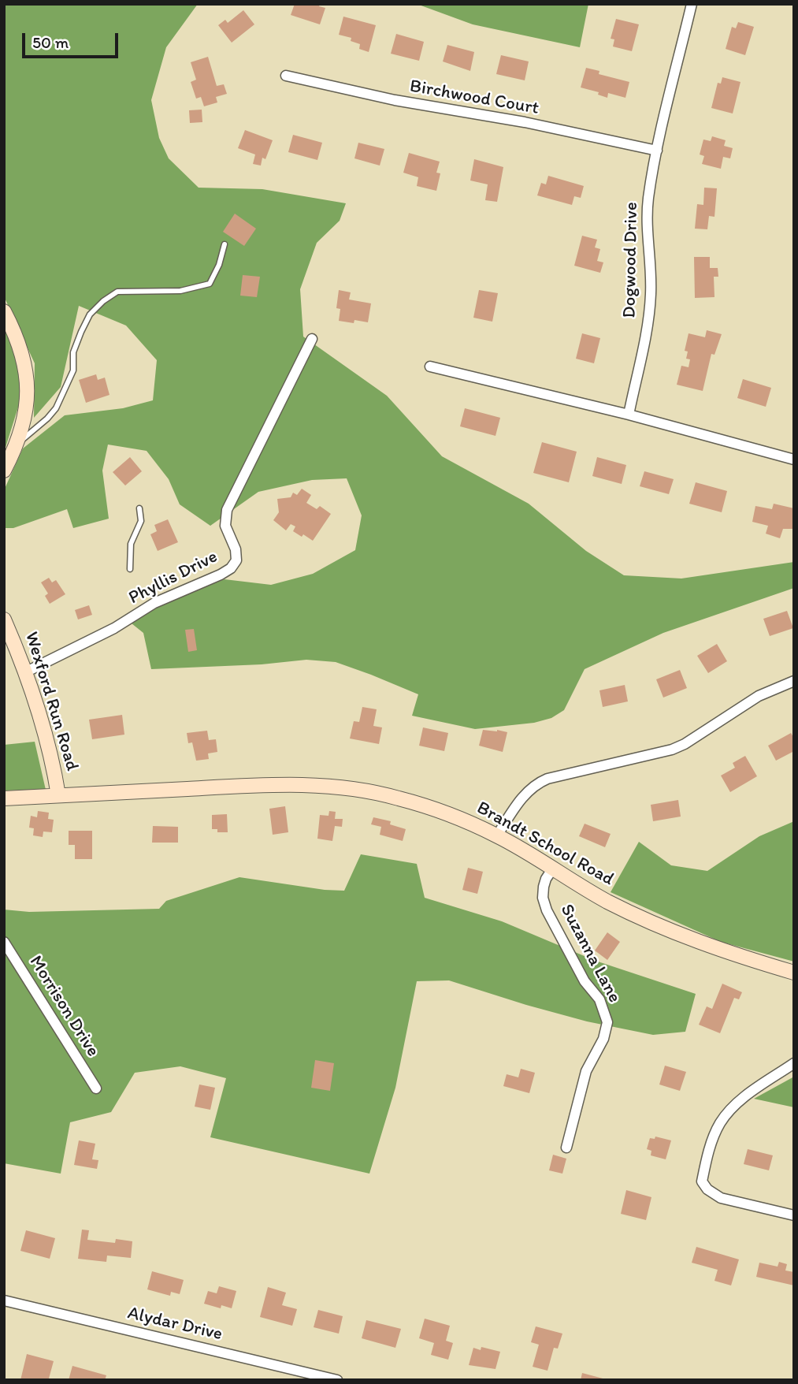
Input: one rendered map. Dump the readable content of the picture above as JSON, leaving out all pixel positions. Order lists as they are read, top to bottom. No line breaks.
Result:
{"streets":{"street":["Birchwood Court","Dogwood Drive","Phyllis Drive","Wexford Run Road","Brandt School Road","Suzanna Lane","Morrison Drive","Alydar Drive"]},"crossings":[["Birchwood Court","Dogwood Drive"],["Phyllis Drive","Wexford Run Road"],["Wexford Run Road","Brandt School Road"],["Brandt School Road","Suzanna Lane"]],"scale_bar":"50 m"}
